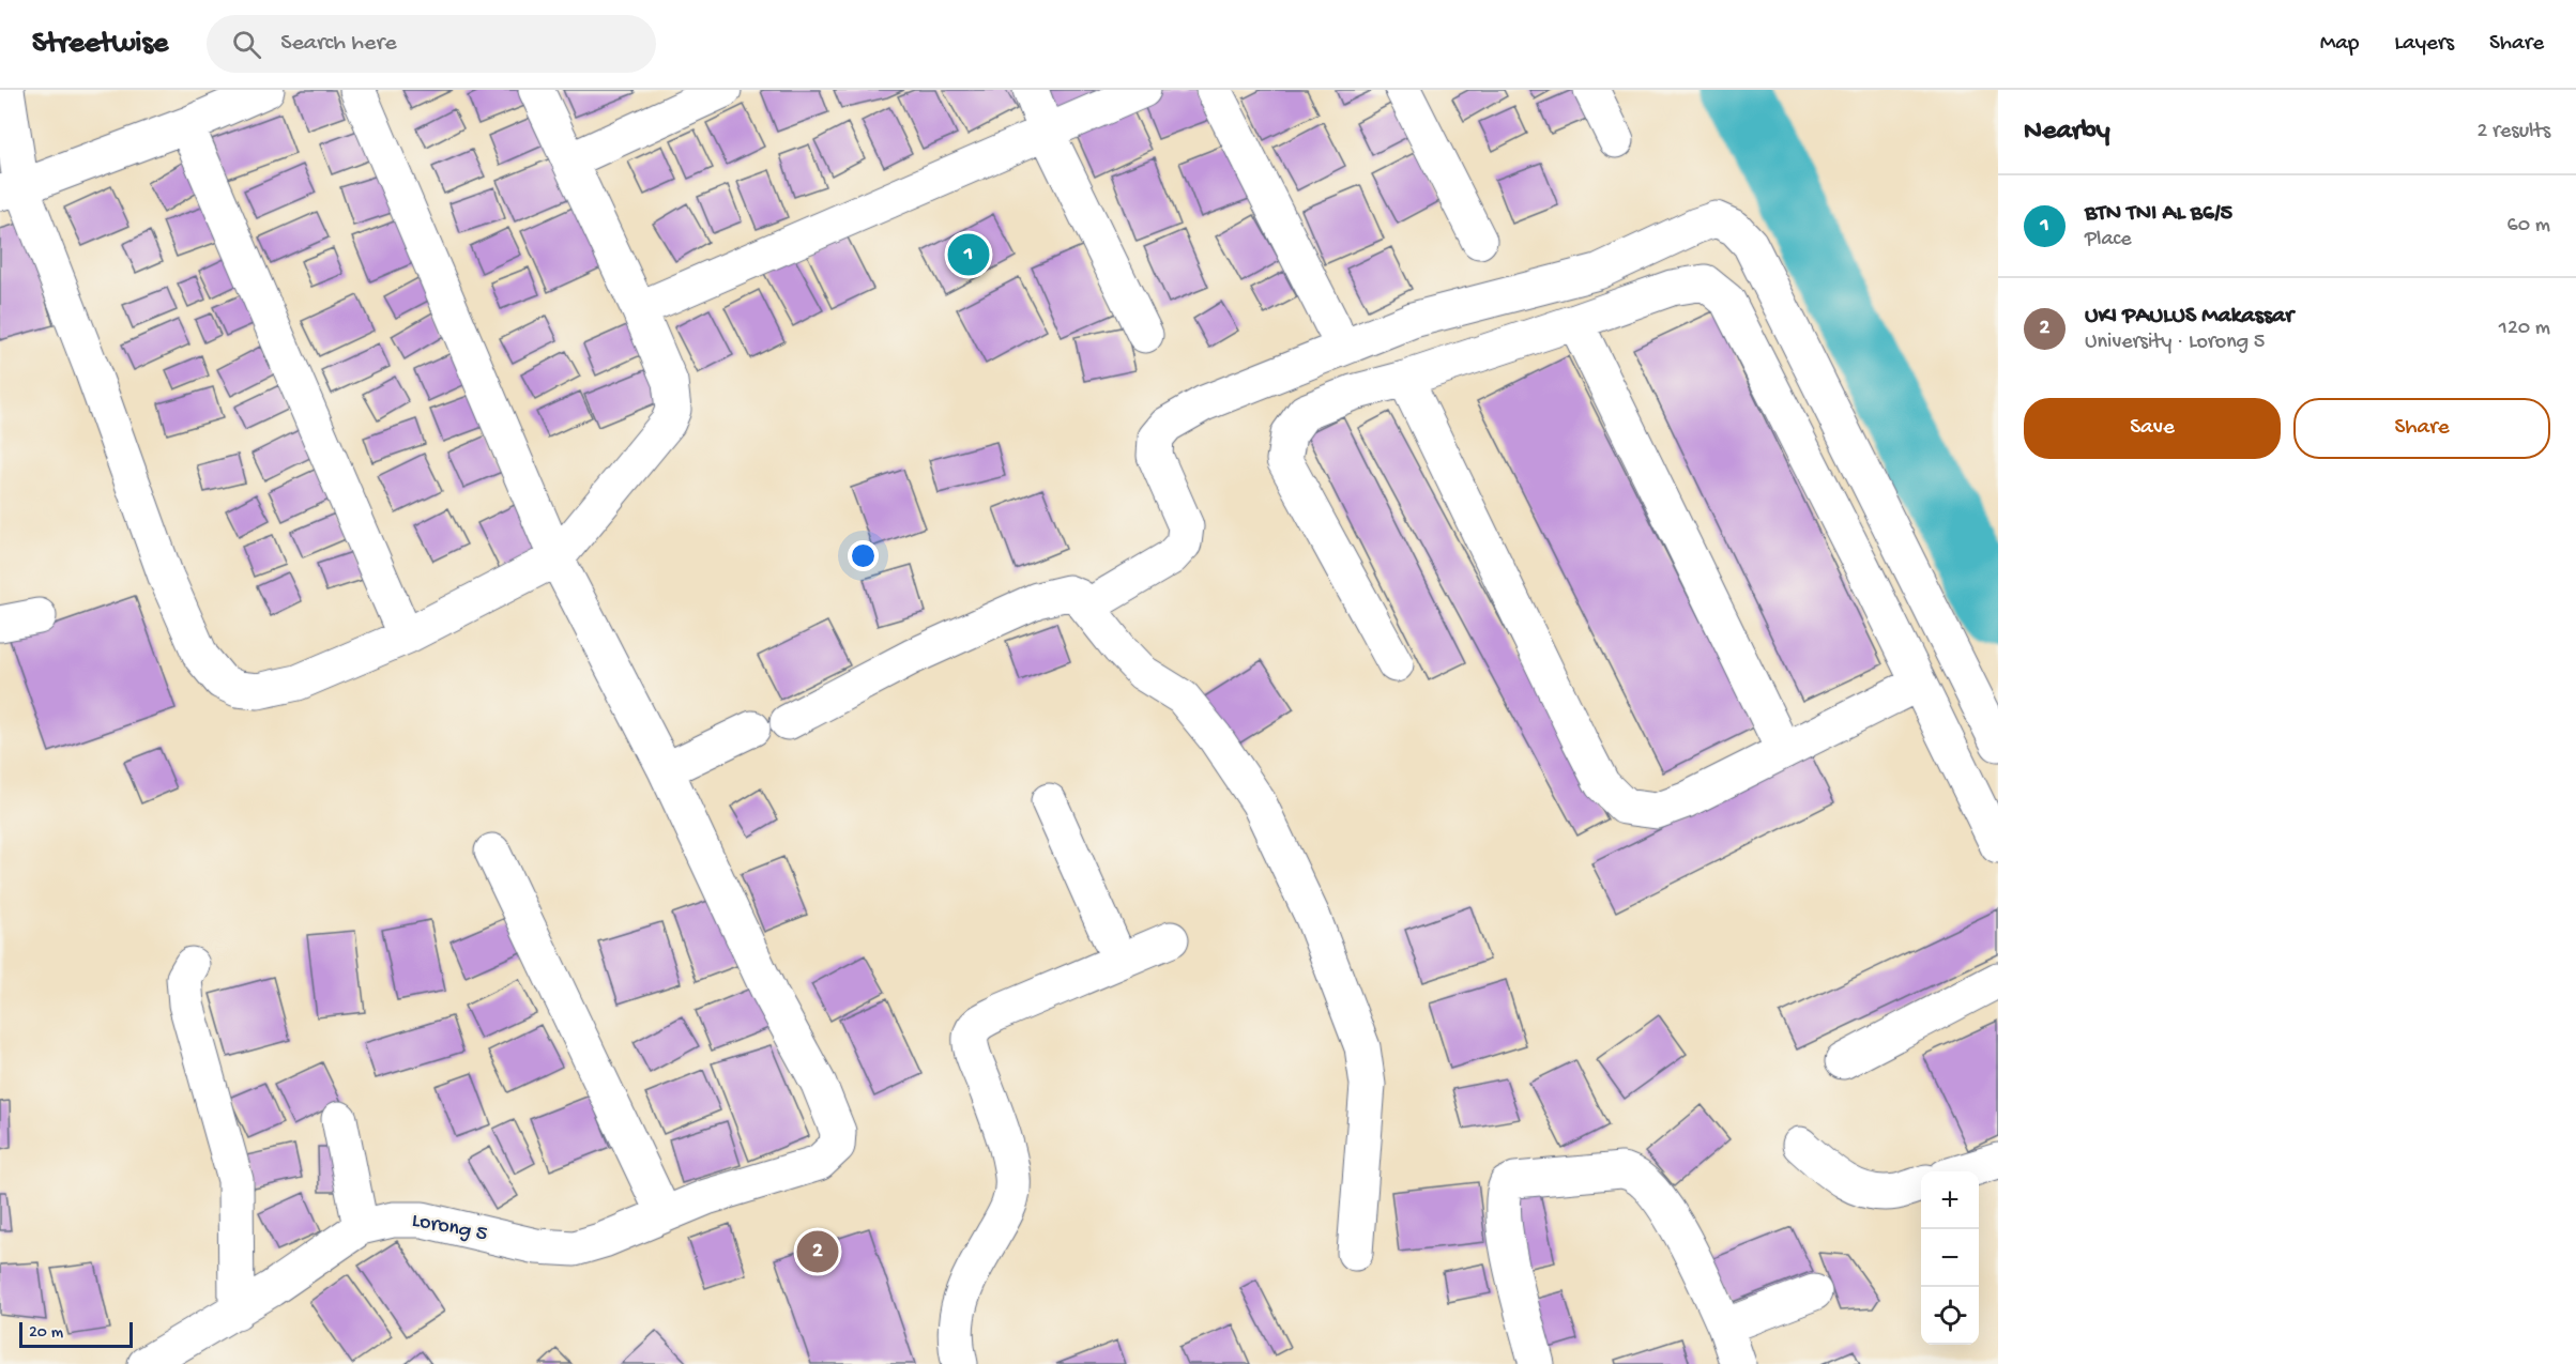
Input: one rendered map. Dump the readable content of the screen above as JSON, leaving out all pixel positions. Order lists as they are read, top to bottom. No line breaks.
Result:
{"streets":{"street":["Lorong 5"]},"scale_bar":"20 m","page":{"header":"Streetwise","search":"Search here","nav":["Map","Layers","Share"],"heading":["Nearby","2 results"],"list":[{"mark":"1","name":"BTN TNI AL B6/5","note":"Place","value":"60 m"},{"mark":"2","name":"UKI PAULUS Makassar","note":"University · Lorong 5","value":"120 m"}],"pins":["1","2"],"buttons":["Save","Share"],"map_buttons":["+","−"],"scale":"20 m"}}
